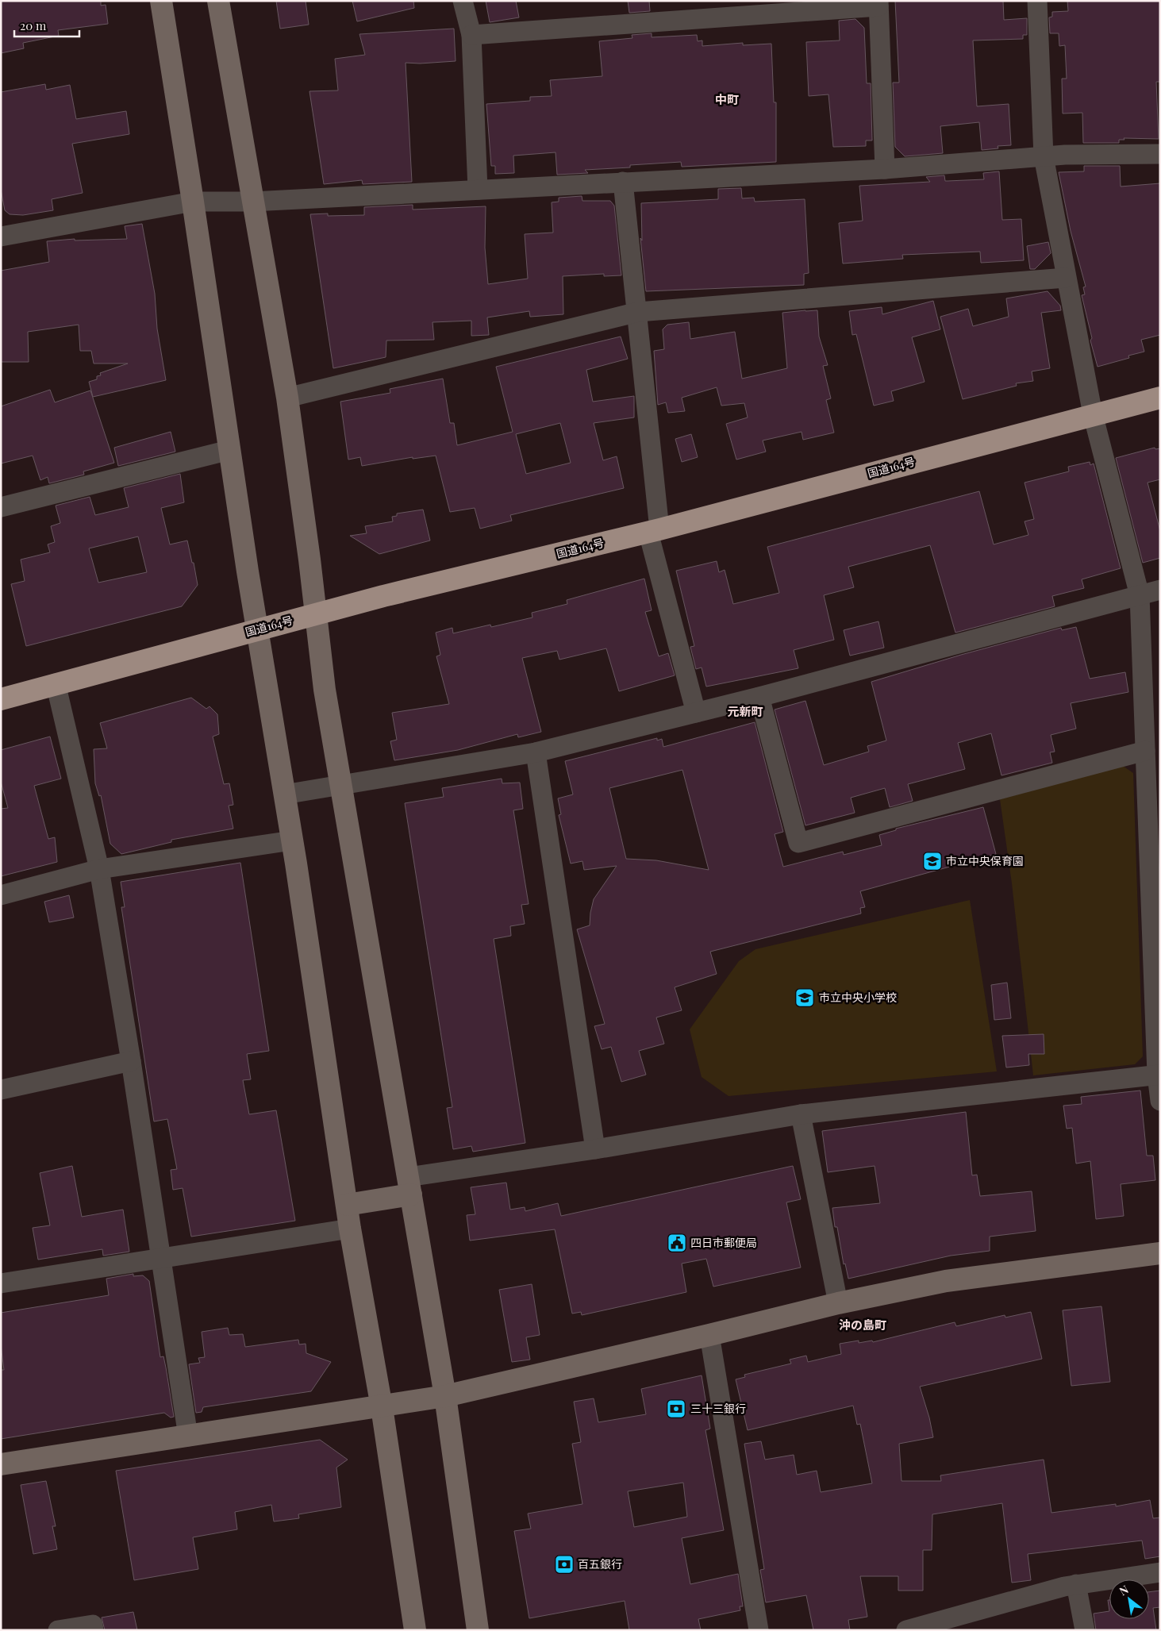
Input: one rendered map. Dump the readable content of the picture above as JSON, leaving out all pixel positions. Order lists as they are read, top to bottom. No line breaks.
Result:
{"streets":{"highway":["国道164号"]},"districts":["中町","元新町","沖の島町"],"places":{"school or university":["市立中央保育園","市立中央小学校"],"public building":["四日市郵便局"],"bank":["三十三銀行","百五銀行"]},"scale_bar":"20 m","north":"top left"}
